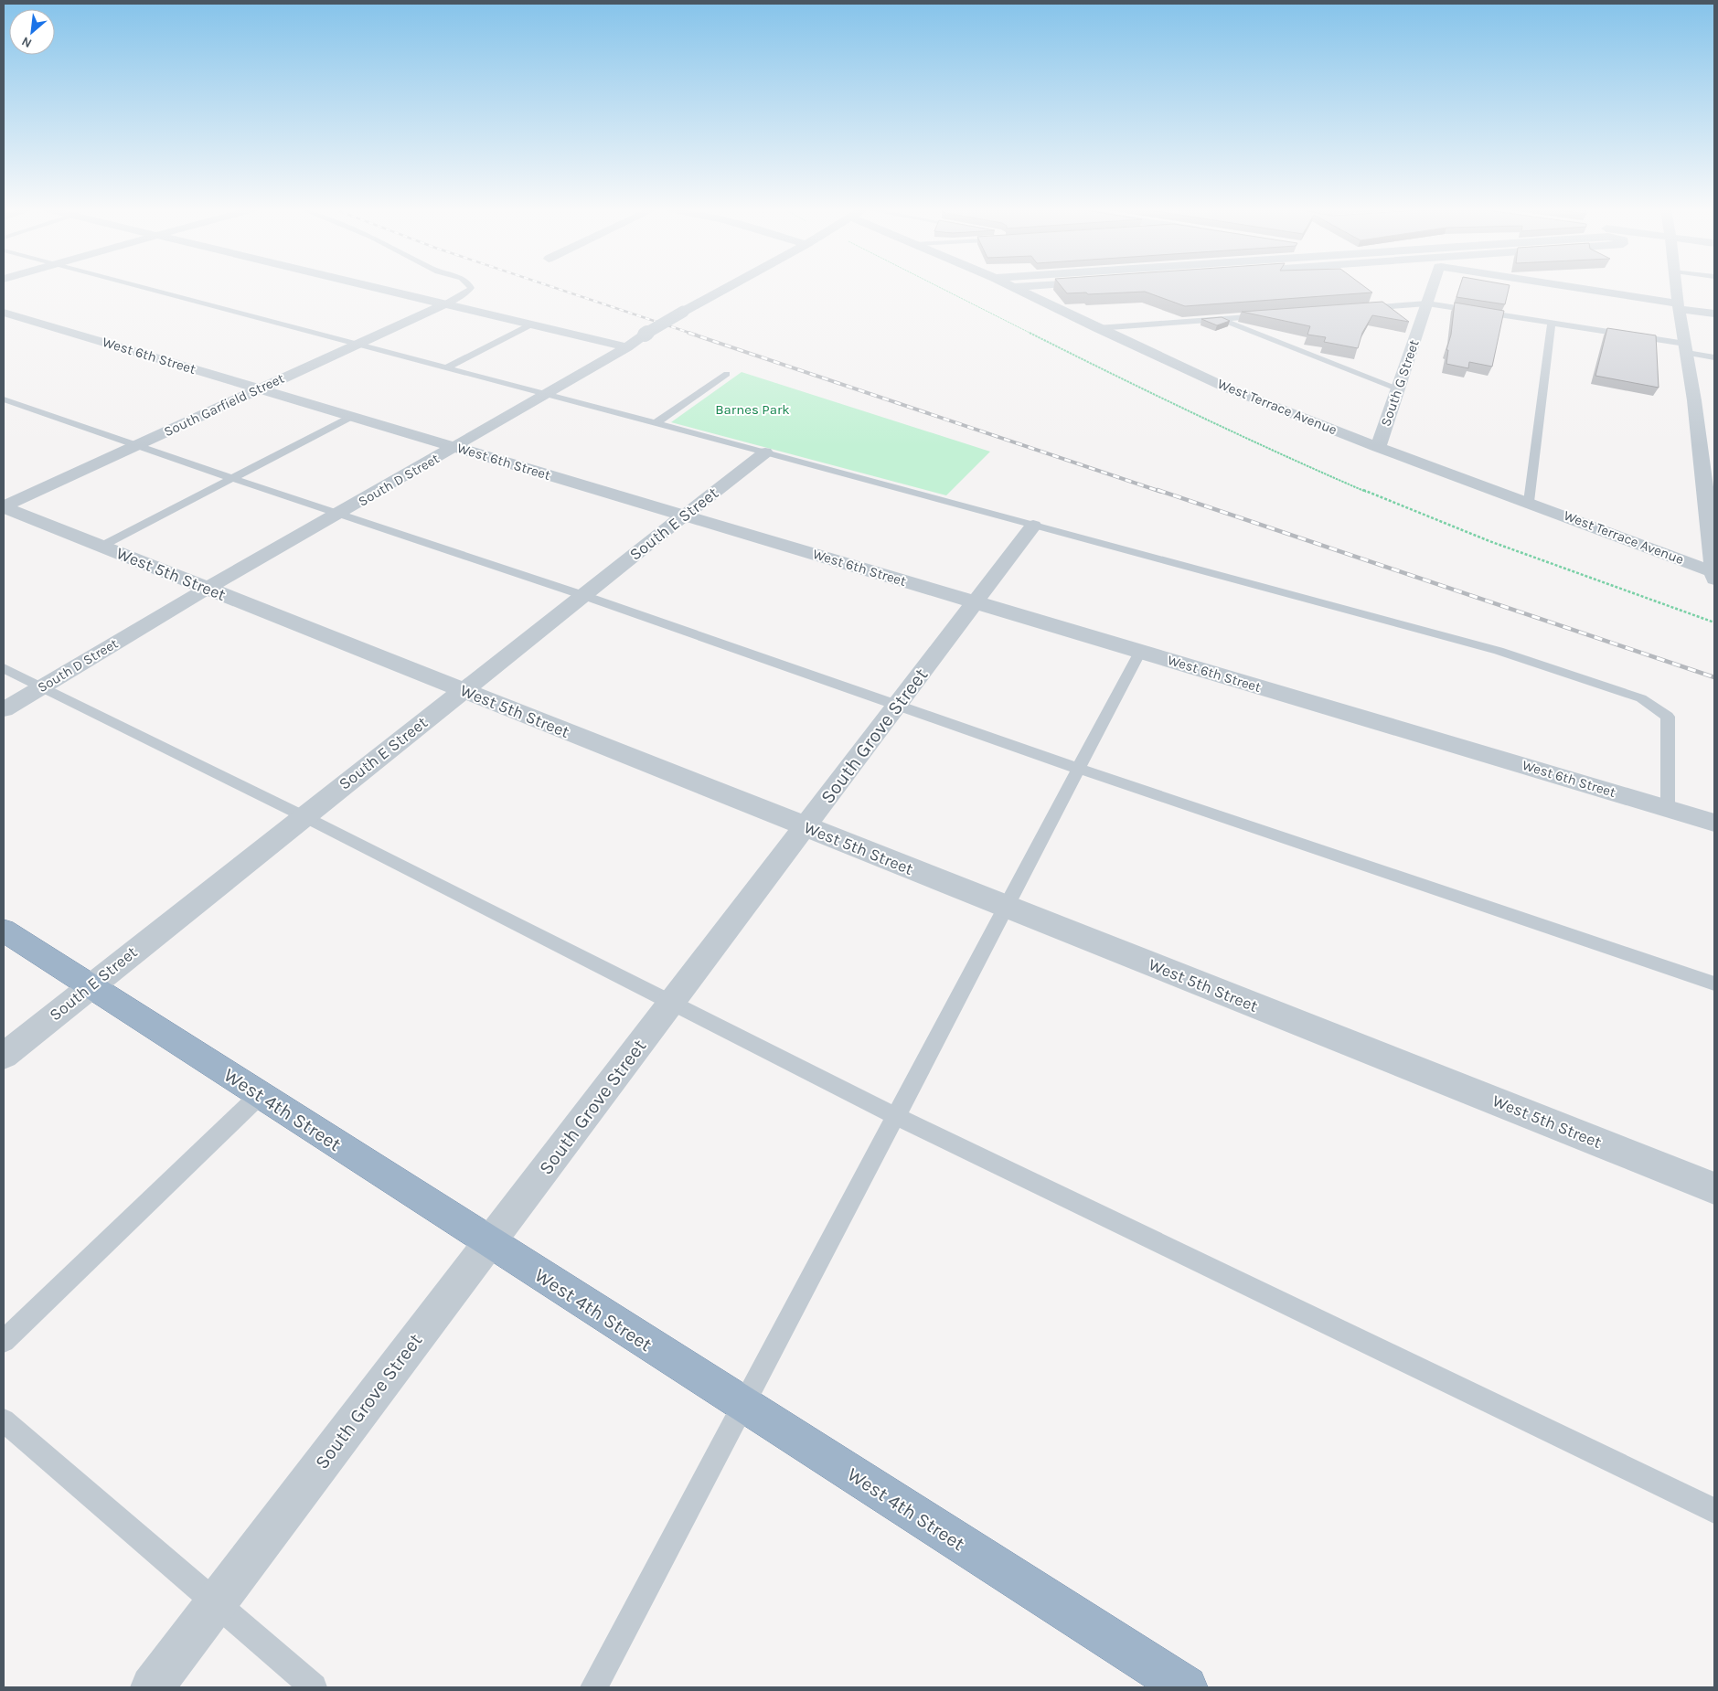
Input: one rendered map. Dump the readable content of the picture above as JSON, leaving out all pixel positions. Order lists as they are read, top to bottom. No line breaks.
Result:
{"streets":{"highway":["West 4th Street"],"street":["West 6th Street","South G Street","South Garfield Street","West Terrace Avenue","South D Street","South E Street","West 5th Street","South Grove Street"]},"crossings":[["West 6th Street","South Garfield Street"],["West 6th Street","South D Street"],["West 6th Street","South E Street"],["West 6th Street","South Grove Street"],["South G Street","West Terrace Avenue"],["South Garfield Street","West 5th Street"],["South D Street","West 5th Street"],["South E Street","West 5th Street"],["South E Street","West 4th Street"],["West 5th Street","South Grove Street"],["South Grove Street","West 4th Street"]],"parks":["Barnes Park"],"north":"bottom left"}
